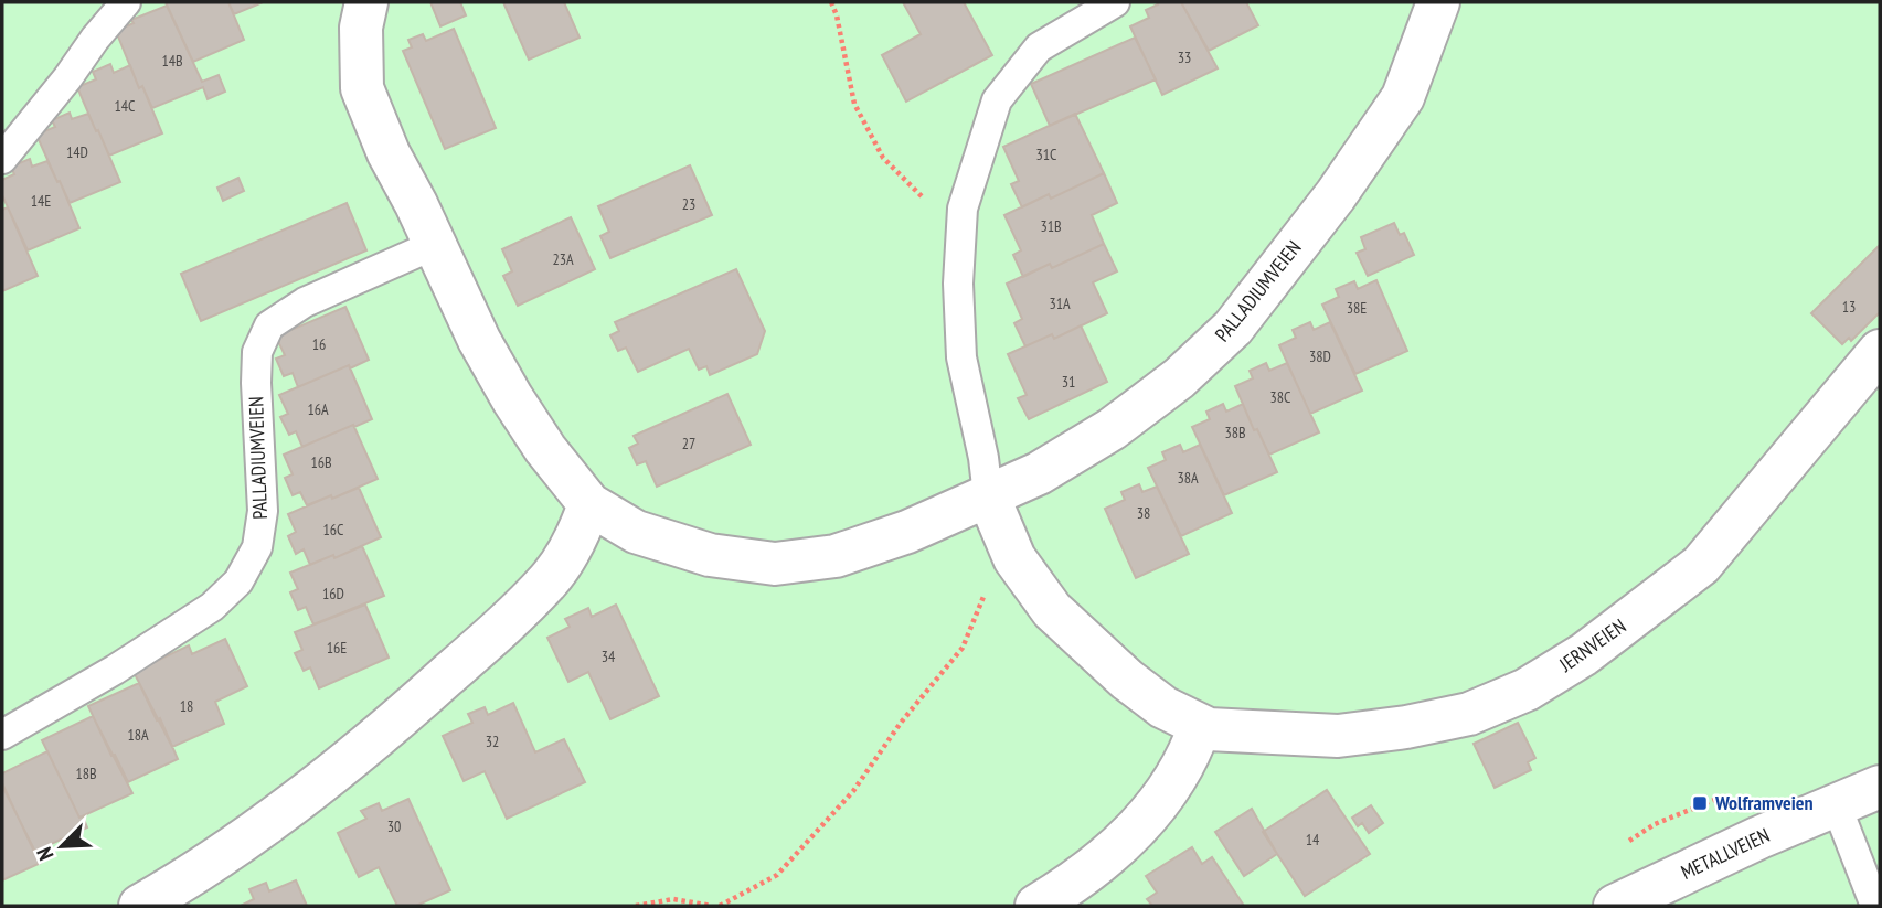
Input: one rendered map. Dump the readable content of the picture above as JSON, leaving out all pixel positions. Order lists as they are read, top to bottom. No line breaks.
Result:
{"streets":{"street":["PALLADIUMVEIEN","JERNVEIEN","METALLVEIEN"]},"crossings":[["PALLADIUMVEIEN","JERNVEIEN"]],"places":{"transit":["Wolframveien"]},"house_numbers":["33","14B","14C","14D","31C","14E","23","31B","23A","31A","13","38E","16","38D","31","38C","16A","38B","27","16B","38A","38","16C","16D","16E","34","18","18A","32","18B","30","14"],"north":"bottom left"}
